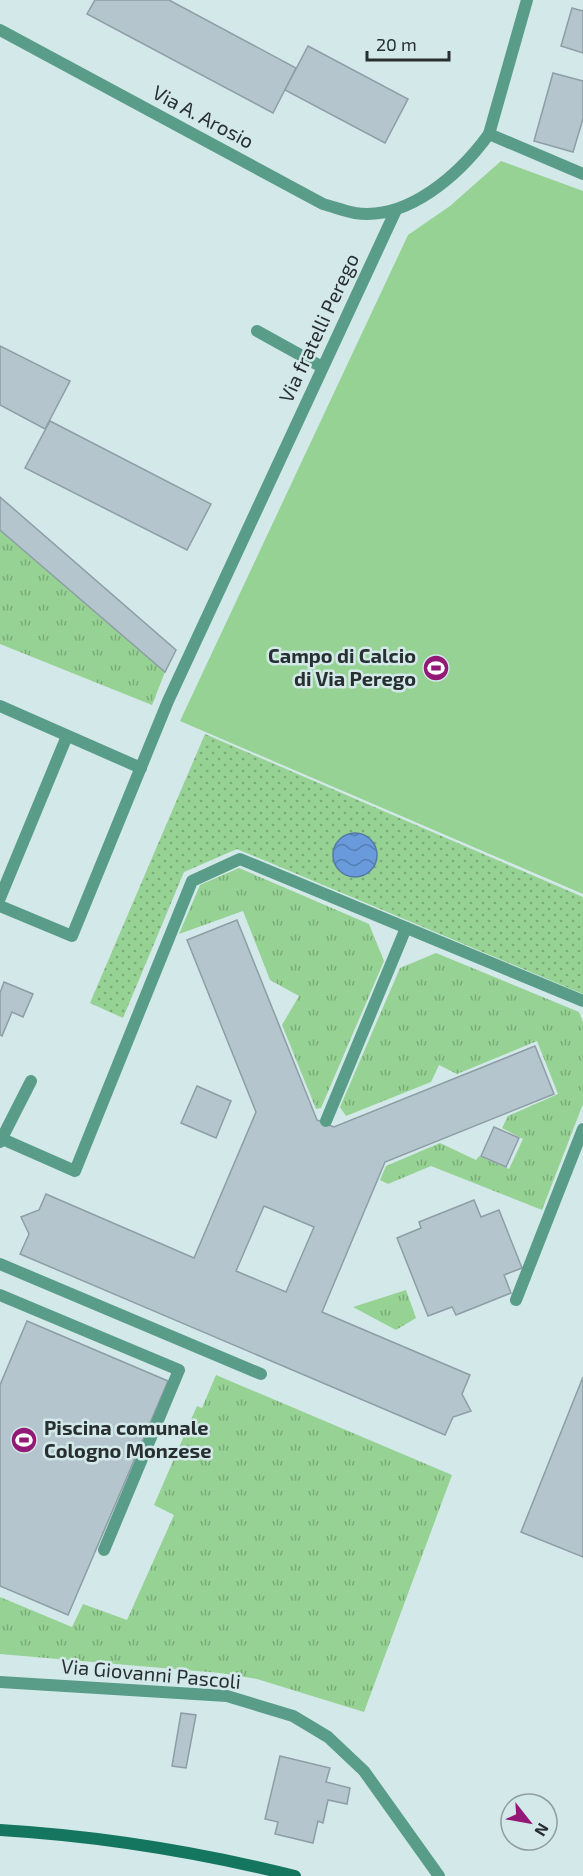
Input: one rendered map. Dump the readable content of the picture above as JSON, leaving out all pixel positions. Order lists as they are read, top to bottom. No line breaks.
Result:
{"streets":{"street":["Via A. Arosio","Via fratelli Perego","Via Giovanni Pascoli"]},"crossings":[["Via A. Arosio","Via fratelli Perego"]],"places":{"sports":["Campo di Calcio di Via Perego","Piscina comunale Cologno Monzese"]},"scale_bar":"20 m","north":"bottom right"}
